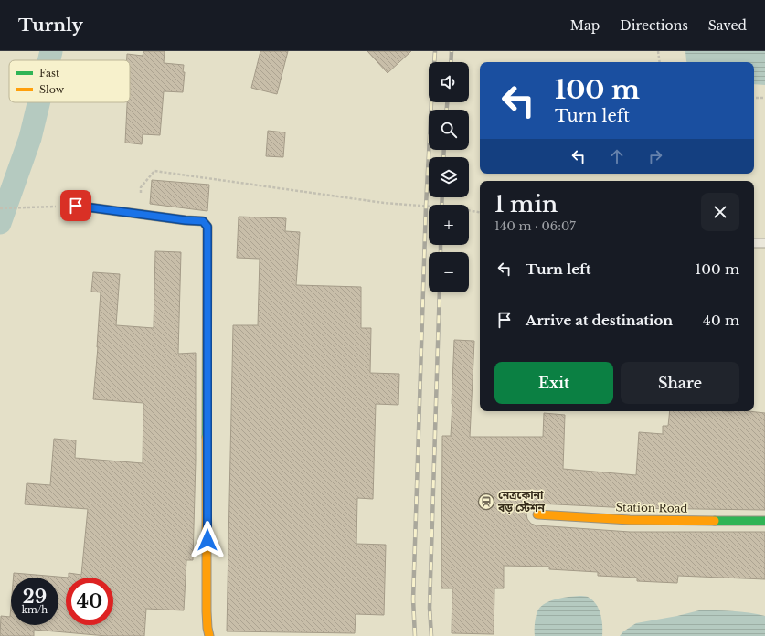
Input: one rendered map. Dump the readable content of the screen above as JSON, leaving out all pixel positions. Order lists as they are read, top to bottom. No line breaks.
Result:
{"streets":{"street":["Station Road"]},"places":{"station":["নেত্রকোনা বড় স্টেশন"]},"legend":["Fast","Slow"],"page":{"header":"Turnly","nav":["Map","Directions","Saved"],"map_buttons":["+","−"],"turn":["100 m","Turn left"],"heading":["1 min","140 m · 06:07"],"list":[{"name":"Turn left","value":"100 m"},{"name":"Arrive at destination","value":"40 m"}],"buttons":["Exit","Share"],"speed":"29 km/h","limit":"40"}}
